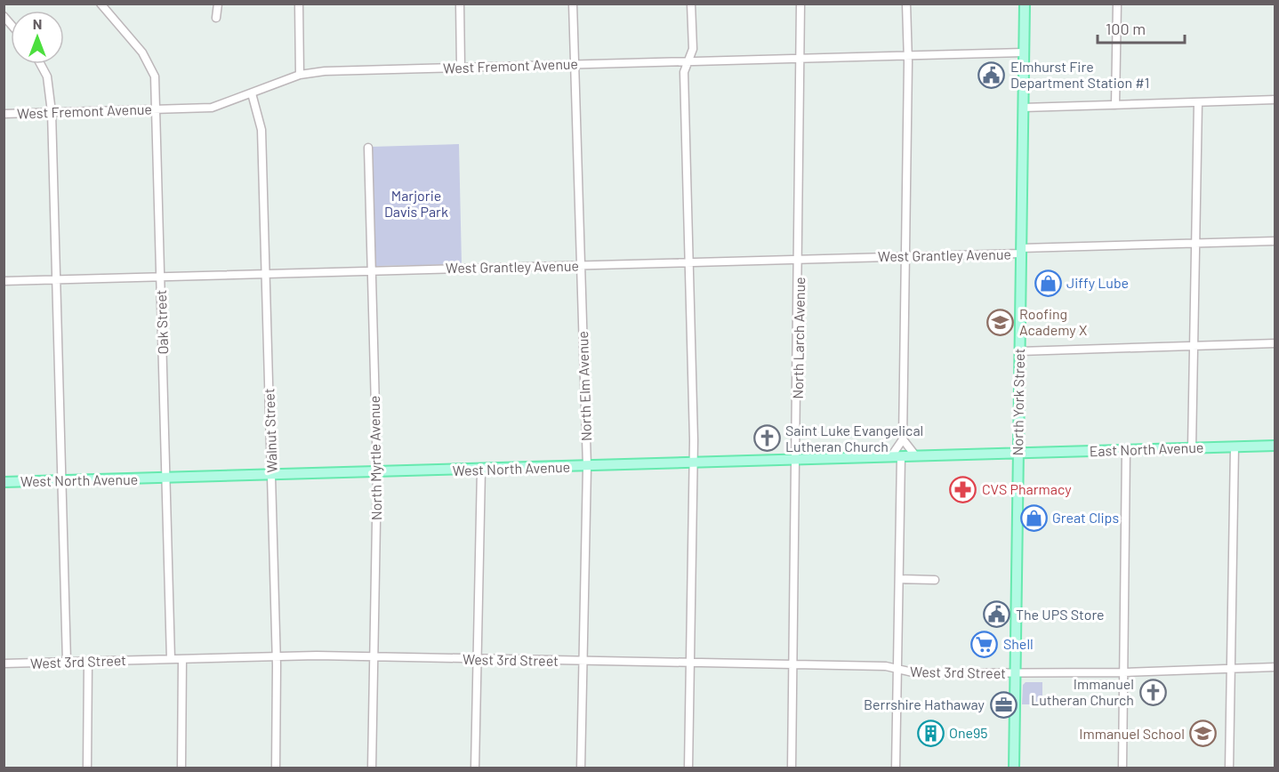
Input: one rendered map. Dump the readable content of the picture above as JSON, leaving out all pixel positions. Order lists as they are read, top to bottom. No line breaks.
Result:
{"streets":{"main road":["North York Street","East North Avenue","West North Avenue"],"street":["West Fremont Avenue","West Grantley Avenue","Oak Street","North Larch Avenue","North Elm Avenue","Walnut Street","North Myrtle Avenue","West 3rd Street"]},"crossings":[["West Fremont Avenue","Oak Street"],["West Fremont Avenue","North Larch Avenue"],["West Fremont Avenue","North Elm Avenue"],["West Fremont Avenue","North York Street"],["West Fremont Avenue","Walnut Street"],["West Grantley Avenue","Oak Street"],["West Grantley Avenue","North Larch Avenue"],["West Grantley Avenue","North Elm Avenue"],["West Grantley Avenue","North York Street"],["West Grantley Avenue","Walnut Street"],["West Grantley Avenue","North Myrtle Avenue"],["Oak Street","West North Avenue"],["Oak Street","West 3rd Street"],["North Larch Avenue","West North Avenue"],["North Larch Avenue","West 3rd Street"],["North Elm Avenue","West North Avenue"],["North Elm Avenue","West 3rd Street"],["North York Street","East North Avenue"],["North York Street","West North Avenue"],["North York Street","West 3rd Street"],["Walnut Street","West North Avenue"],["Walnut Street","West 3rd Street"],["East North Avenue","West North Avenue"],["North Myrtle Avenue","West North Avenue"],["North Myrtle Avenue","West 3rd Street"]],"parks":["Marjorie Davis Park"],"places":{"public building":["Elmhurst Fire Department Station #1","The UPS Store"],"shop":["Jiffy Lube","Great Clips"],"school or university":["Roofing Academy X","Immanuel School"],"church":["Saint Luke Evangelical Lutheran Church","Immanuel Lutheran Church"],"pharmacy":["CVS Pharmacy"],"supermarket":["Shell"],"office":["Berrshire Hathaway"],"building":["One95"]},"scale_bar":"100 m","north":"top"}
